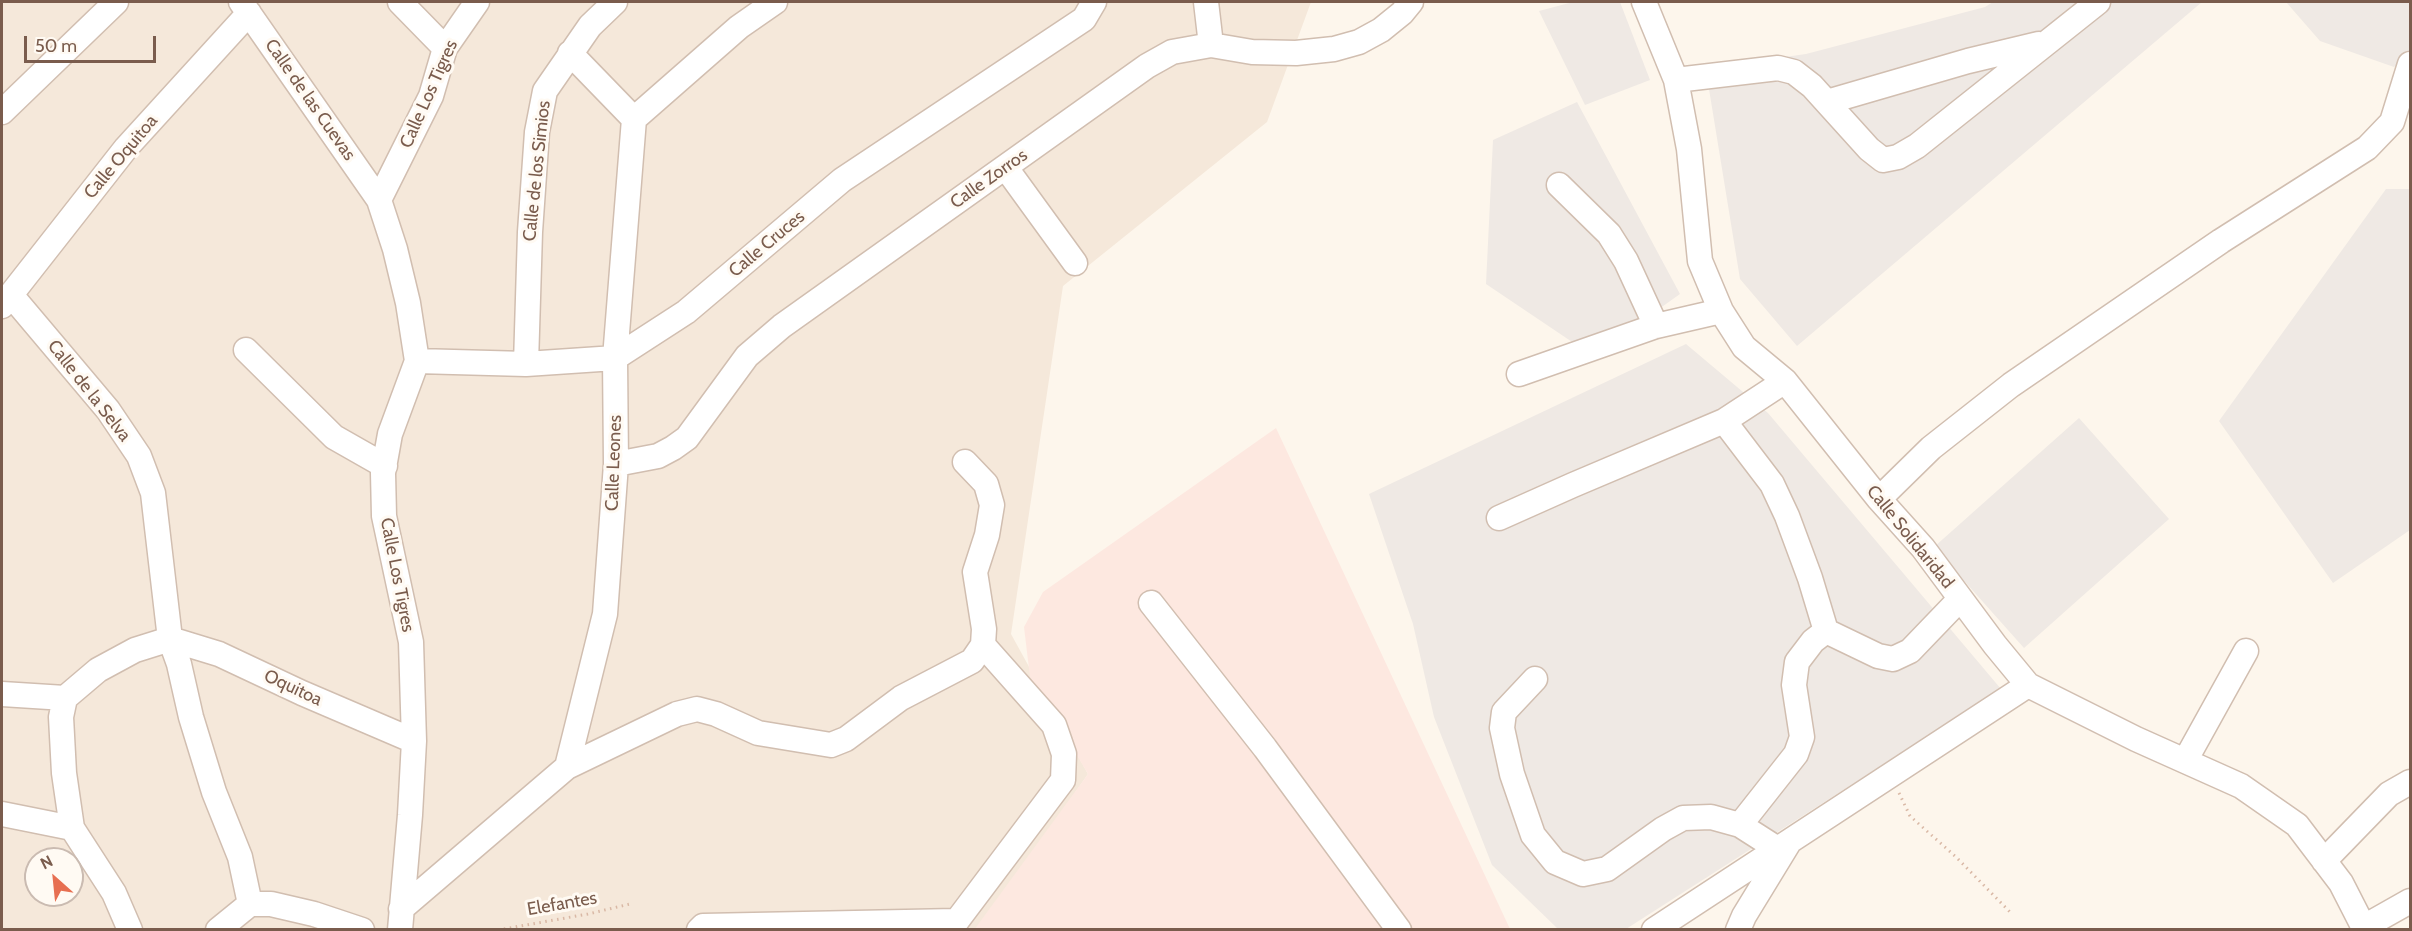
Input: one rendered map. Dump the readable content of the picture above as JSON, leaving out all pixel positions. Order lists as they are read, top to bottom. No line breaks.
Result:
{"streets":{"street":["Calle Los Tigres","Calle de las Cuevas","Calle Oquitoa","Calle de los Simios","Calle Zorros","Calle Cruces","Calle de la Selva","Calle Leones","Calle Solidaridad","Oquitoa"],"path":["Elefantes"]},"crossings":[["Calle Los Tigres","Calle de las Cuevas"],["Calle Los Tigres","Calle Cruces"],["Calle Los Tigres","Oquitoa"],["Calle de las Cuevas","Calle Oquitoa"],["Calle Oquitoa","Calle de la Selva"],["Calle de los Simios","Calle Cruces"],["Calle Zorros","Calle Leones"],["Calle Cruces","Calle Leones"],["Calle de la Selva","Oquitoa"]],"scale_bar":"50 m","north":"top left"}
